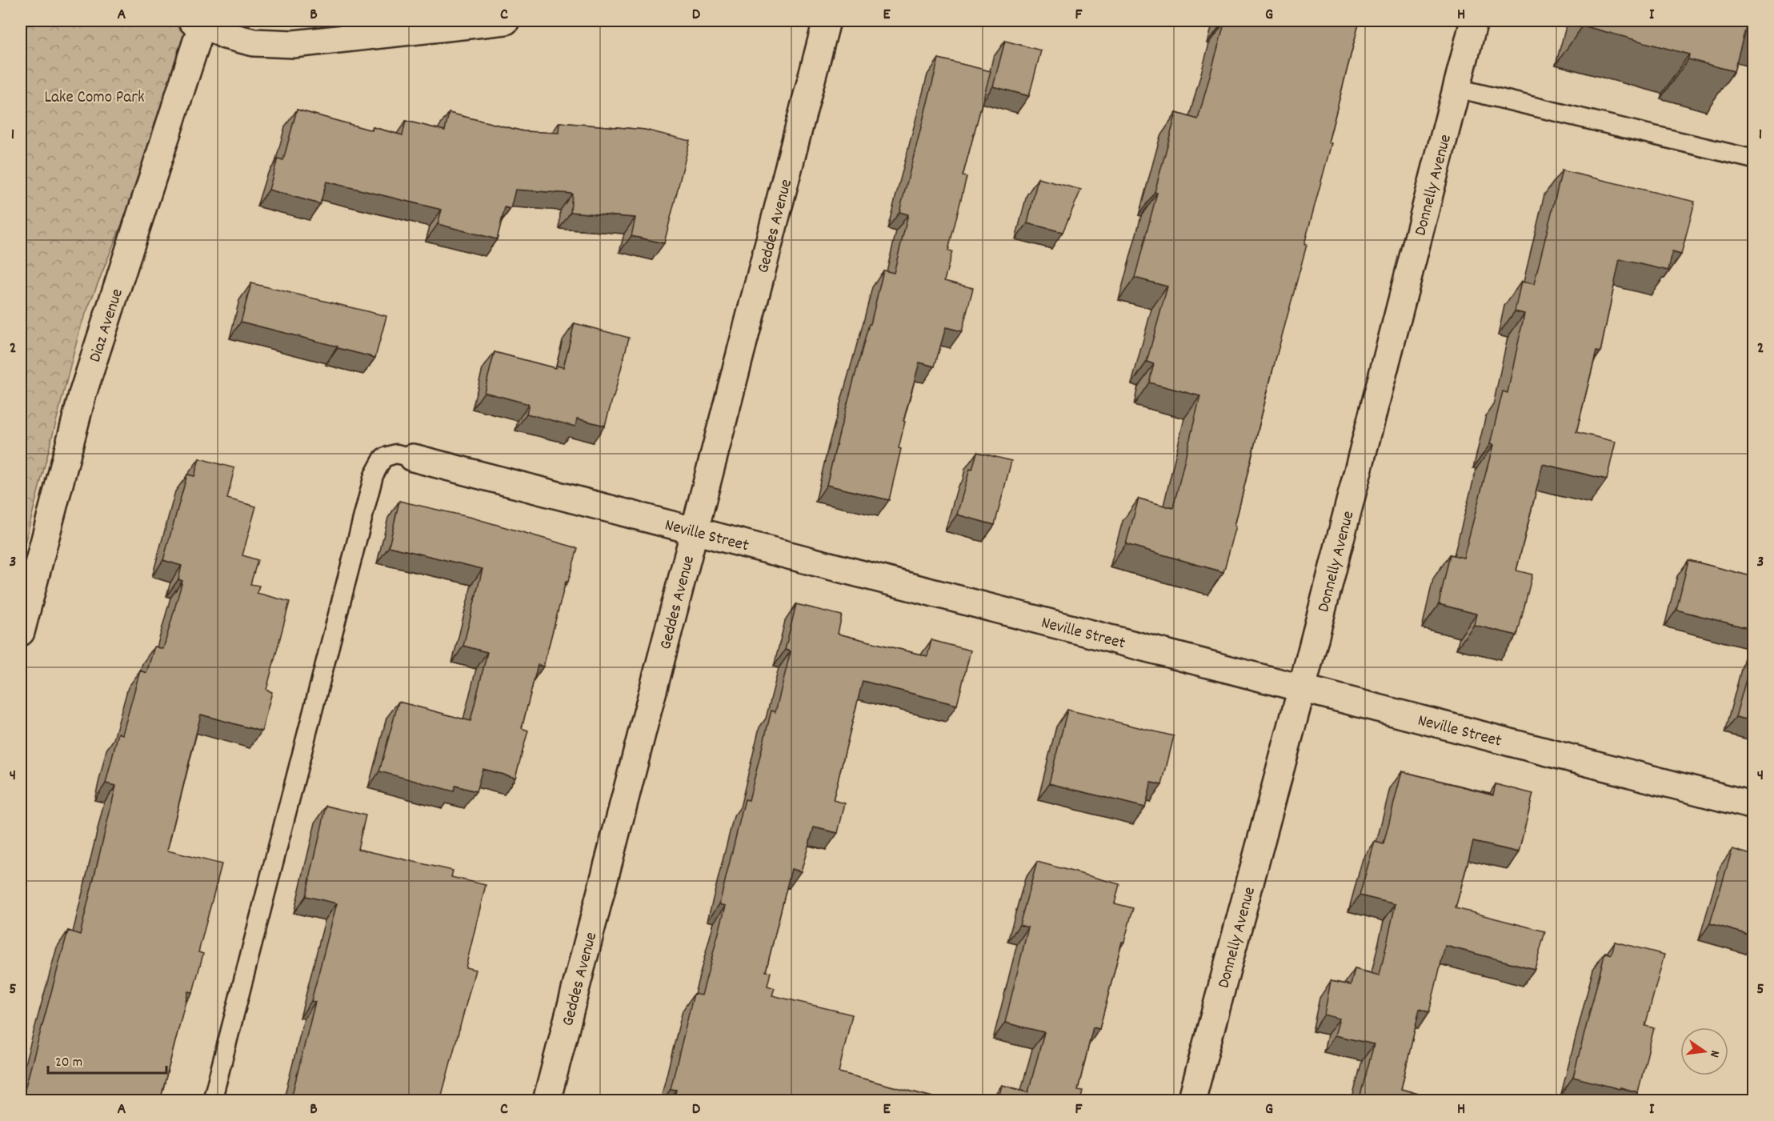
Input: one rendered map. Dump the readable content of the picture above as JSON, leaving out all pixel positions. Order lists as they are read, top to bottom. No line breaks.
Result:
{"streets":{"street":["Donnelly Avenue","Geddes Avenue","Diaz Avenue","Neville Street"]},"crossings":[["Donnelly Avenue","Neville Street"],["Geddes Avenue","Neville Street"]],"parks":["Lake Como Park"],"scale_bar":"20 m","north":"right","grid":{"columns":["A","B","C","D","E","F","G","H","I"],"rows":["1","2","3","4","5"]}}
